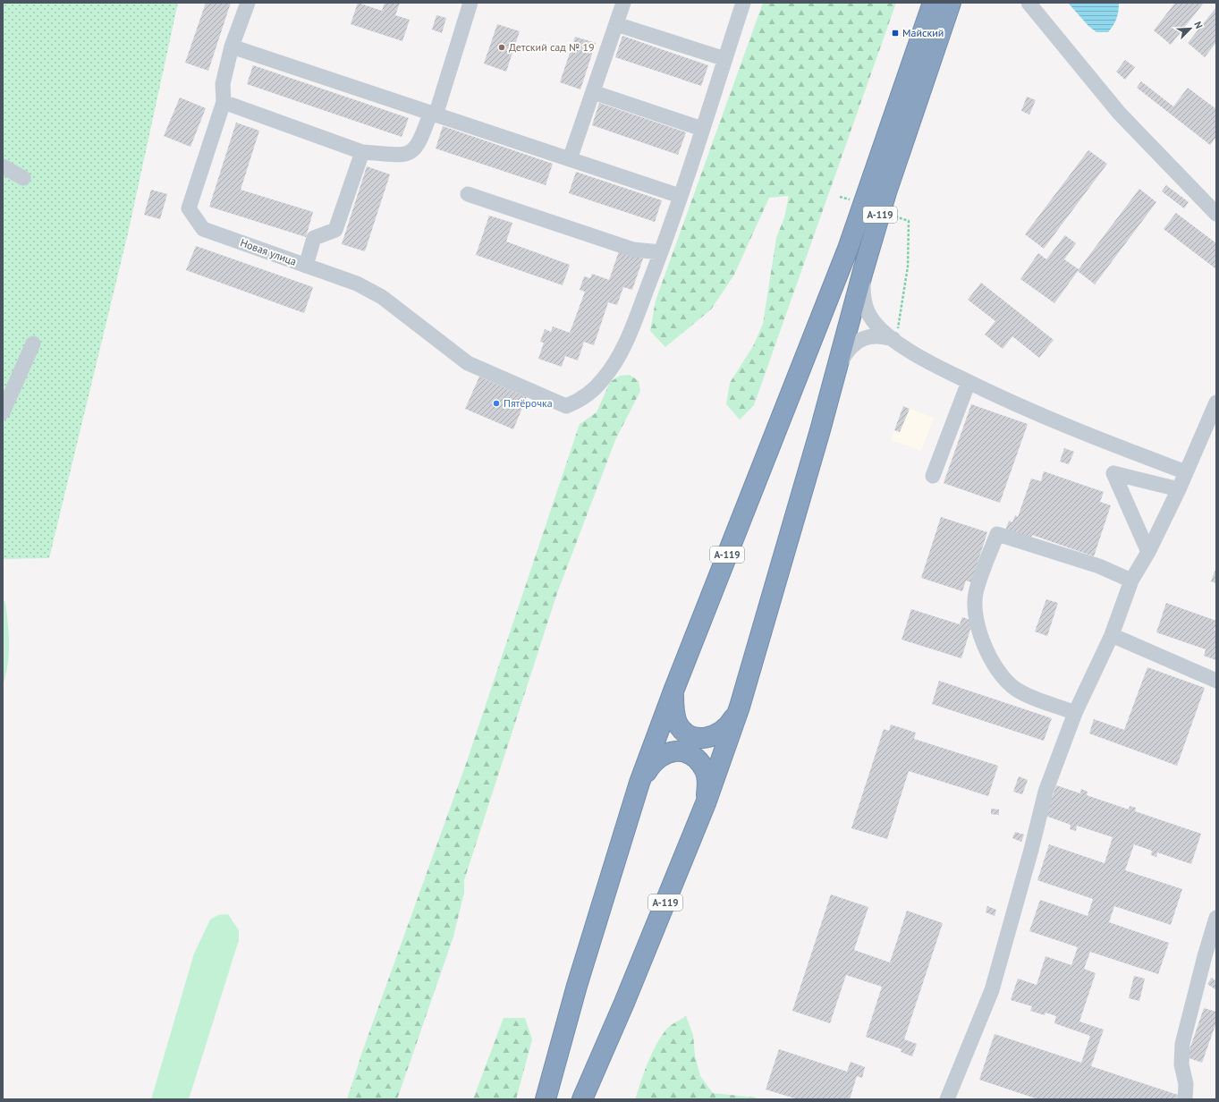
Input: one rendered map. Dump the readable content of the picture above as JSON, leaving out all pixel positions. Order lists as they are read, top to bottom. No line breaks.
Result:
{"streets":{"highway":["А-119"],"street":["Новая улица"]},"places":{"transit":["Майский"],"other":["Детский сад № 19","Пятёрочка"]},"north":"top right"}
